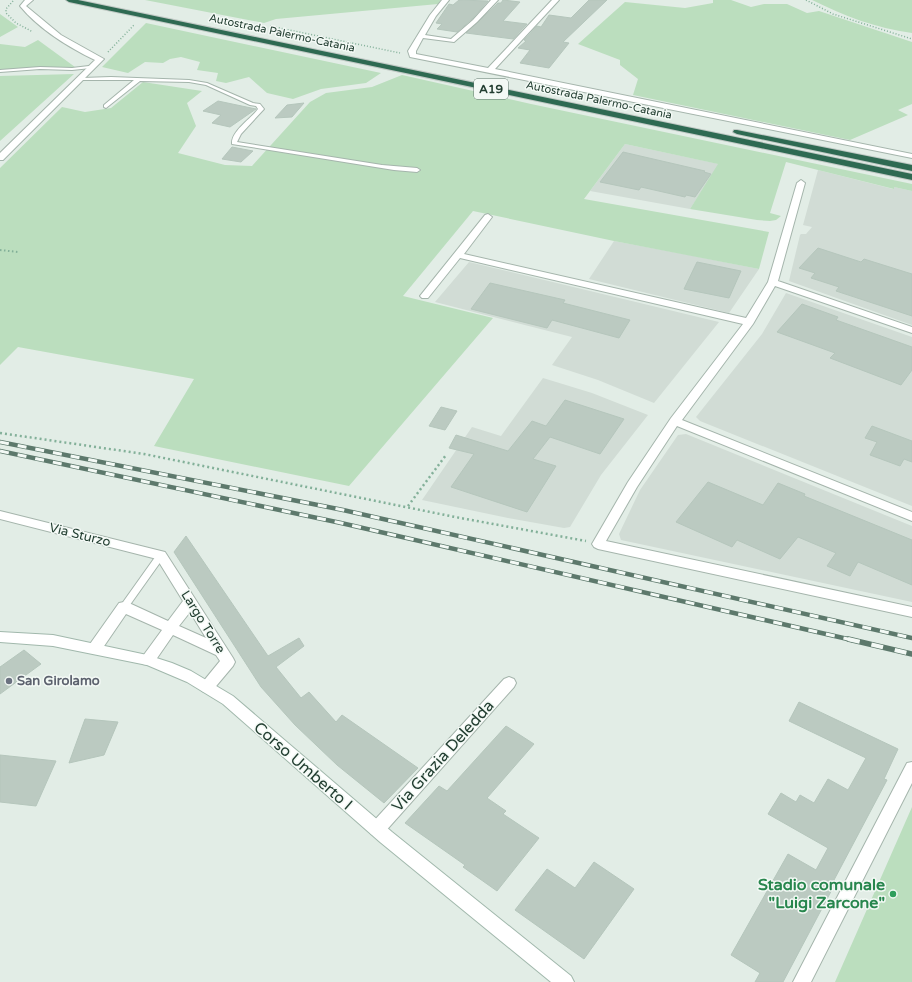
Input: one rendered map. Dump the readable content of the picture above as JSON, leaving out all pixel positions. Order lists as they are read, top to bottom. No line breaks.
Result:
{"streets":{"highway":["Autostrada Palermo-Catania","A19"],"street":["Via Sturzo","Largo Torre","Via Grazia Deledda","Corso Umberto I"]},"crossings":[["Via Sturzo","Largo Torre"],["Largo Torre","Corso Umberto I"],["Via Grazia Deledda","Corso Umberto I"]],"places":["San Girolamo","Stadio comunale \"Luigi Zarcone\""]}
